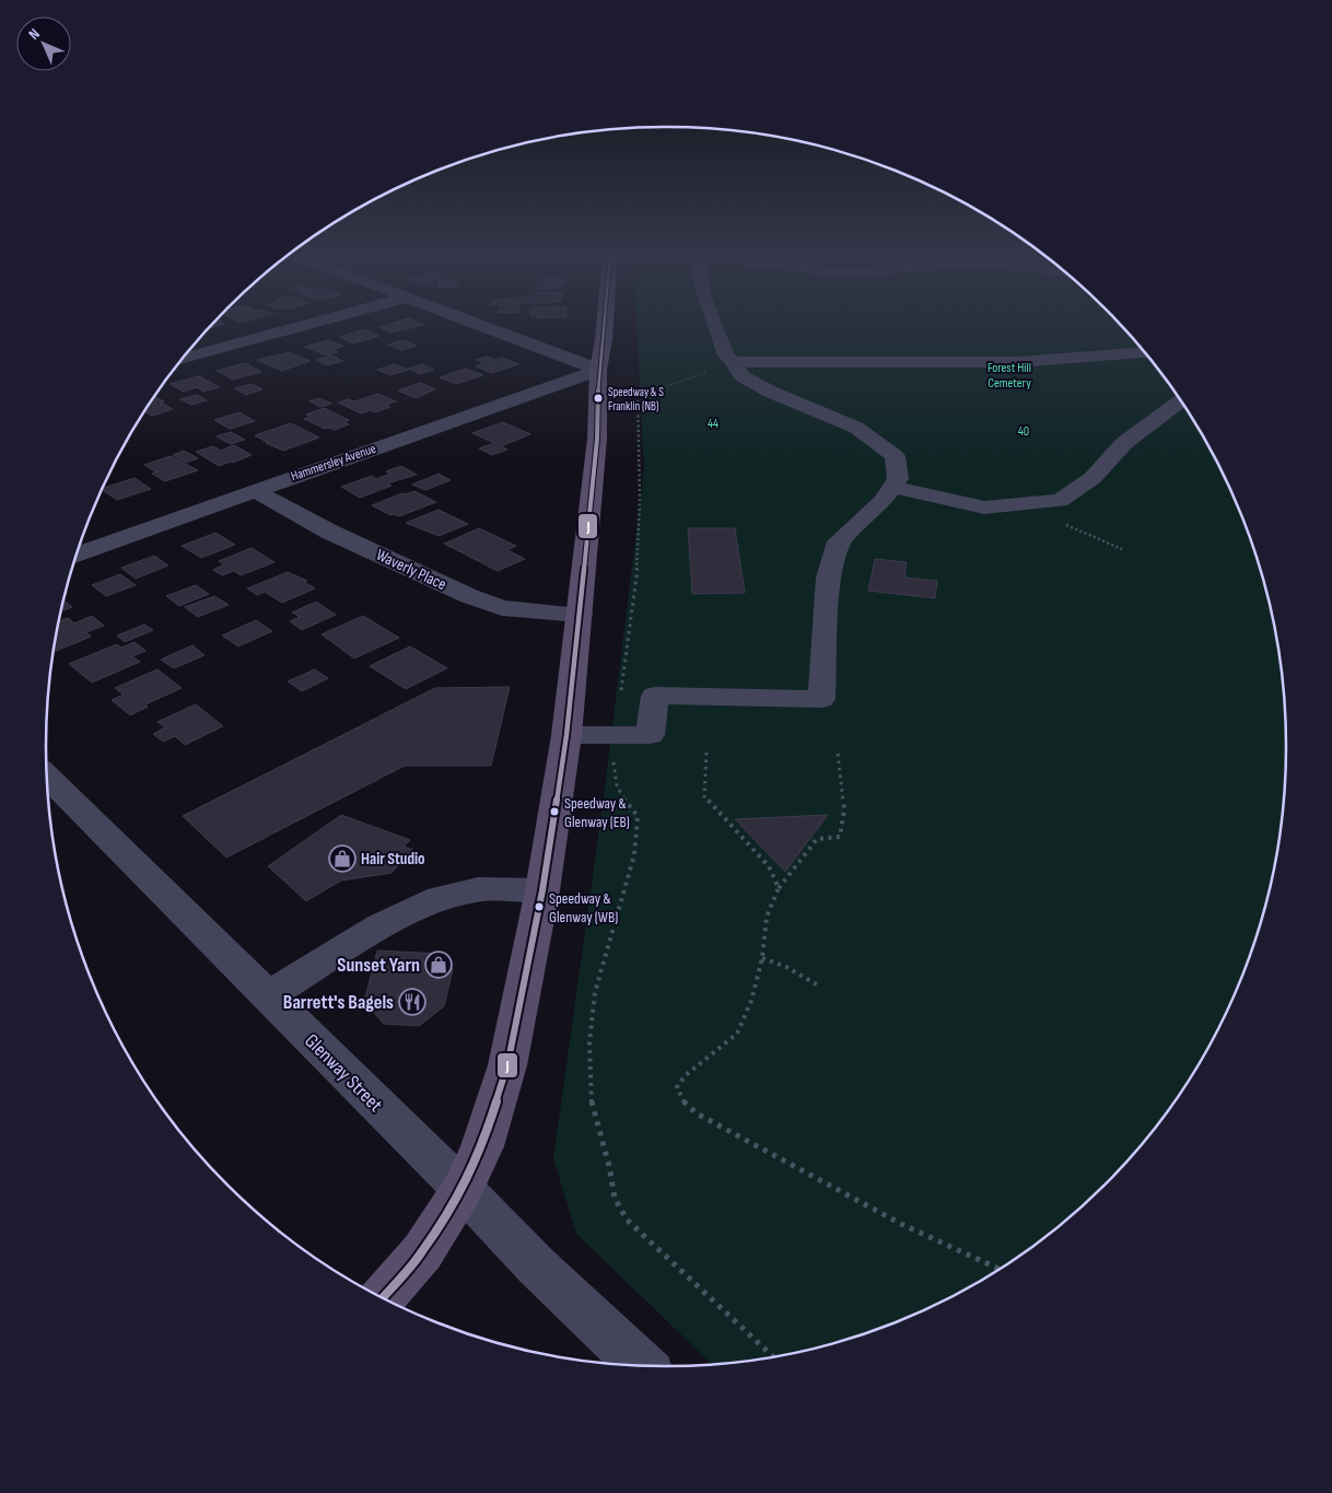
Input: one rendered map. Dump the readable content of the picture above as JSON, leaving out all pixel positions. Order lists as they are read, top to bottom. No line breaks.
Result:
{"streets":{"street":["Hammersley Avenue","Waverly Place","Glenway Street"]},"crossings":[["Hammersley Avenue","Waverly Place"]],"parks":["Forest Hill Cemetery","44","40"],"places":{"other":["Speedway & S Franklin (NB)","Speedway & Glenway (EB)","Speedway & Glenway (WB)"],"shop":["Hair Studio","Sunset Yarn"],"restaurant":["Barrett's Bagels"]},"lines":["transit line J"],"north":"top left"}
